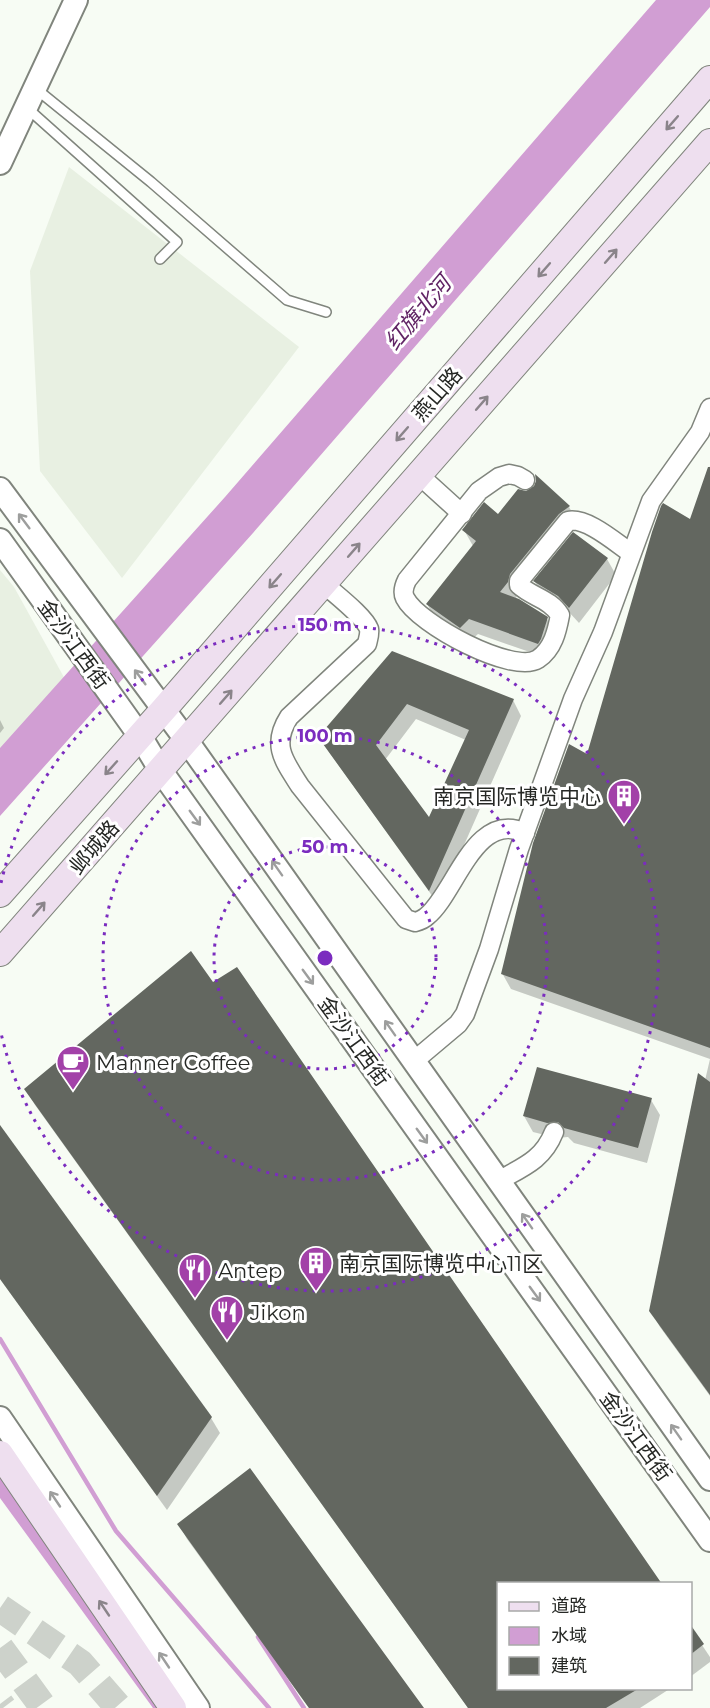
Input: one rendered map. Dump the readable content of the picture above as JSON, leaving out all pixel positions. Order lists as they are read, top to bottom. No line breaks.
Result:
{"streets":{"main road":["燕山路","邺城路"],"street":["金沙江西街"]},"crossings":[["燕山路","金沙江西街"],["燕山路","邺城路"],["金沙江西街","邺城路"]],"water":["红旗北河"],"places":{"building":["南京国际博览中心","南京国际博览中心11区"],"cafe":["Manner Coffee"],"restaurant":["Antep","Jikon"]},"legend":["道路","水域","建筑"],"rings":["150 m","100 m","50 m"]}
